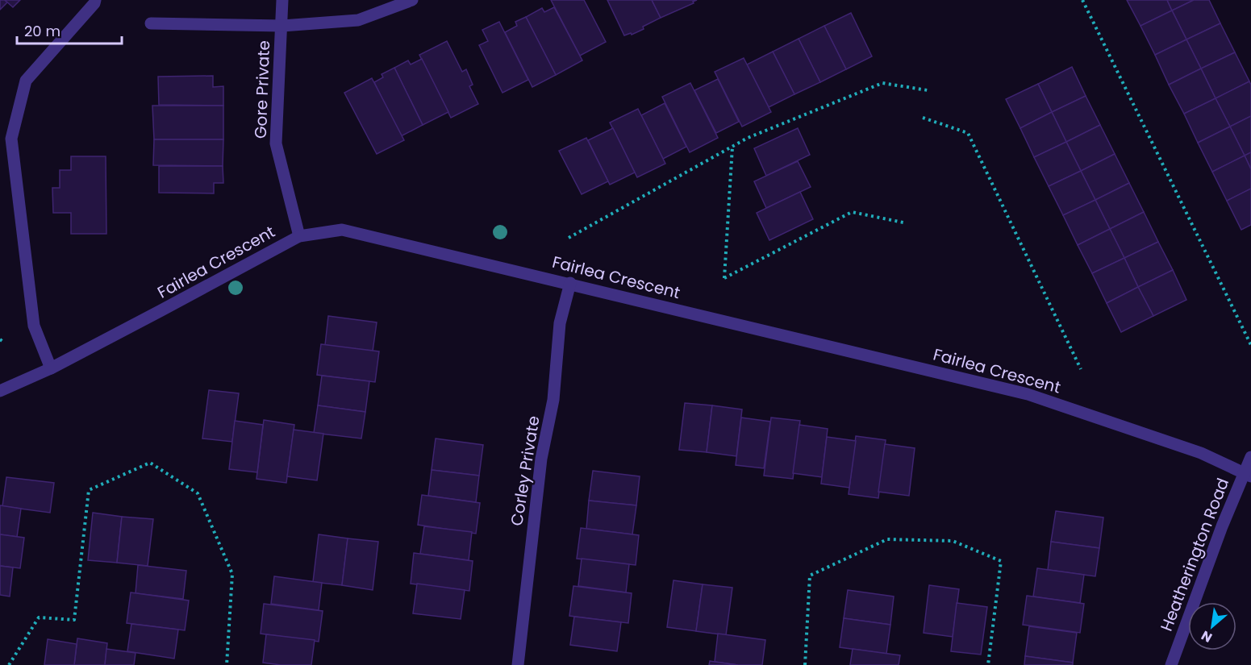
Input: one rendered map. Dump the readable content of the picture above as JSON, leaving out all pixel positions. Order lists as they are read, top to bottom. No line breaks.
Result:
{"streets":{"street":["Gore Private","Fairlea Crescent","Corley Private","Heatherington Road"]},"crossings":[["Gore Private","Fairlea Crescent"],["Fairlea Crescent","Corley Private"],["Fairlea Crescent","Heatherington Road"]],"scale_bar":"20 m","north":"bottom left"}
